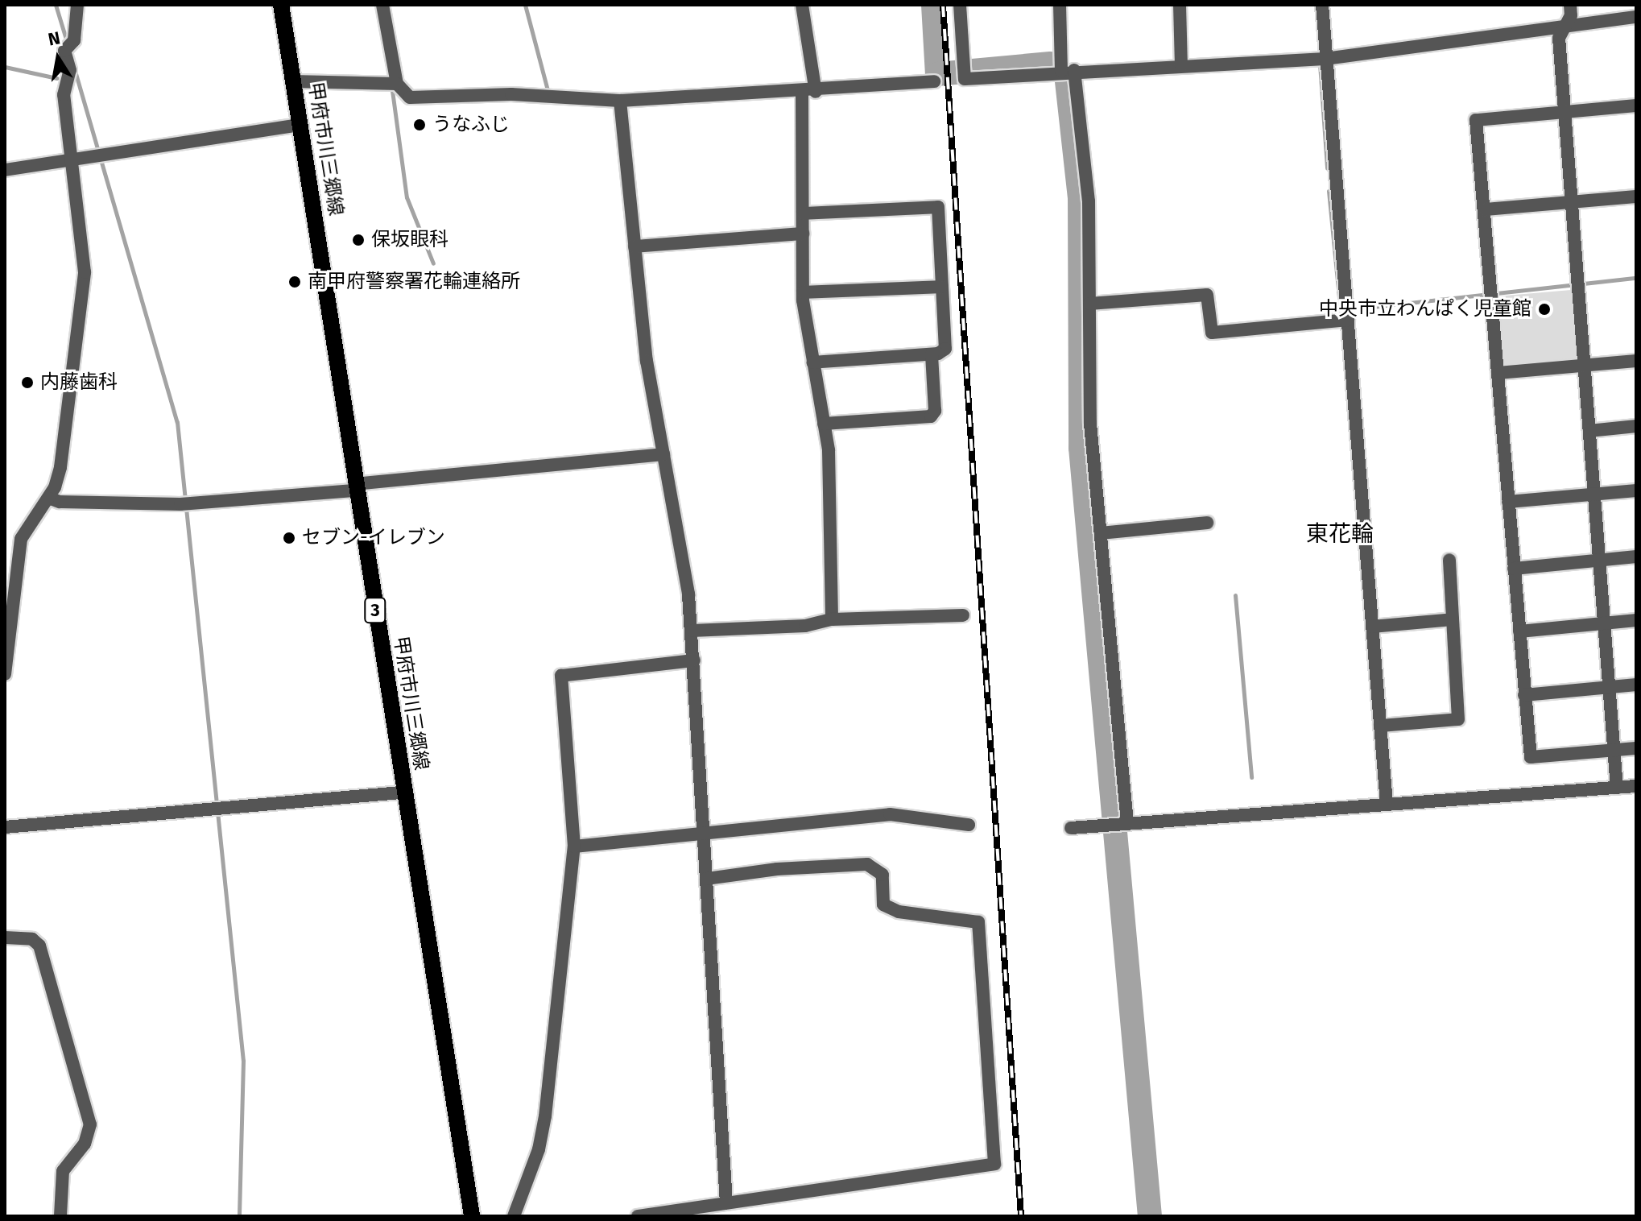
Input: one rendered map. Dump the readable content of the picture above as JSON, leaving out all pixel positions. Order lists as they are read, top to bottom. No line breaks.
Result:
{"streets":{"main road":["甲府市川三郷線","3"]},"districts":["東花輪"],"places":["うなふじ","保坂眼科","南甲府警察署花輪連絡所","中央市立わんぱく児童館","内藤歯科","セブン-イレブン"],"north":"top"}
